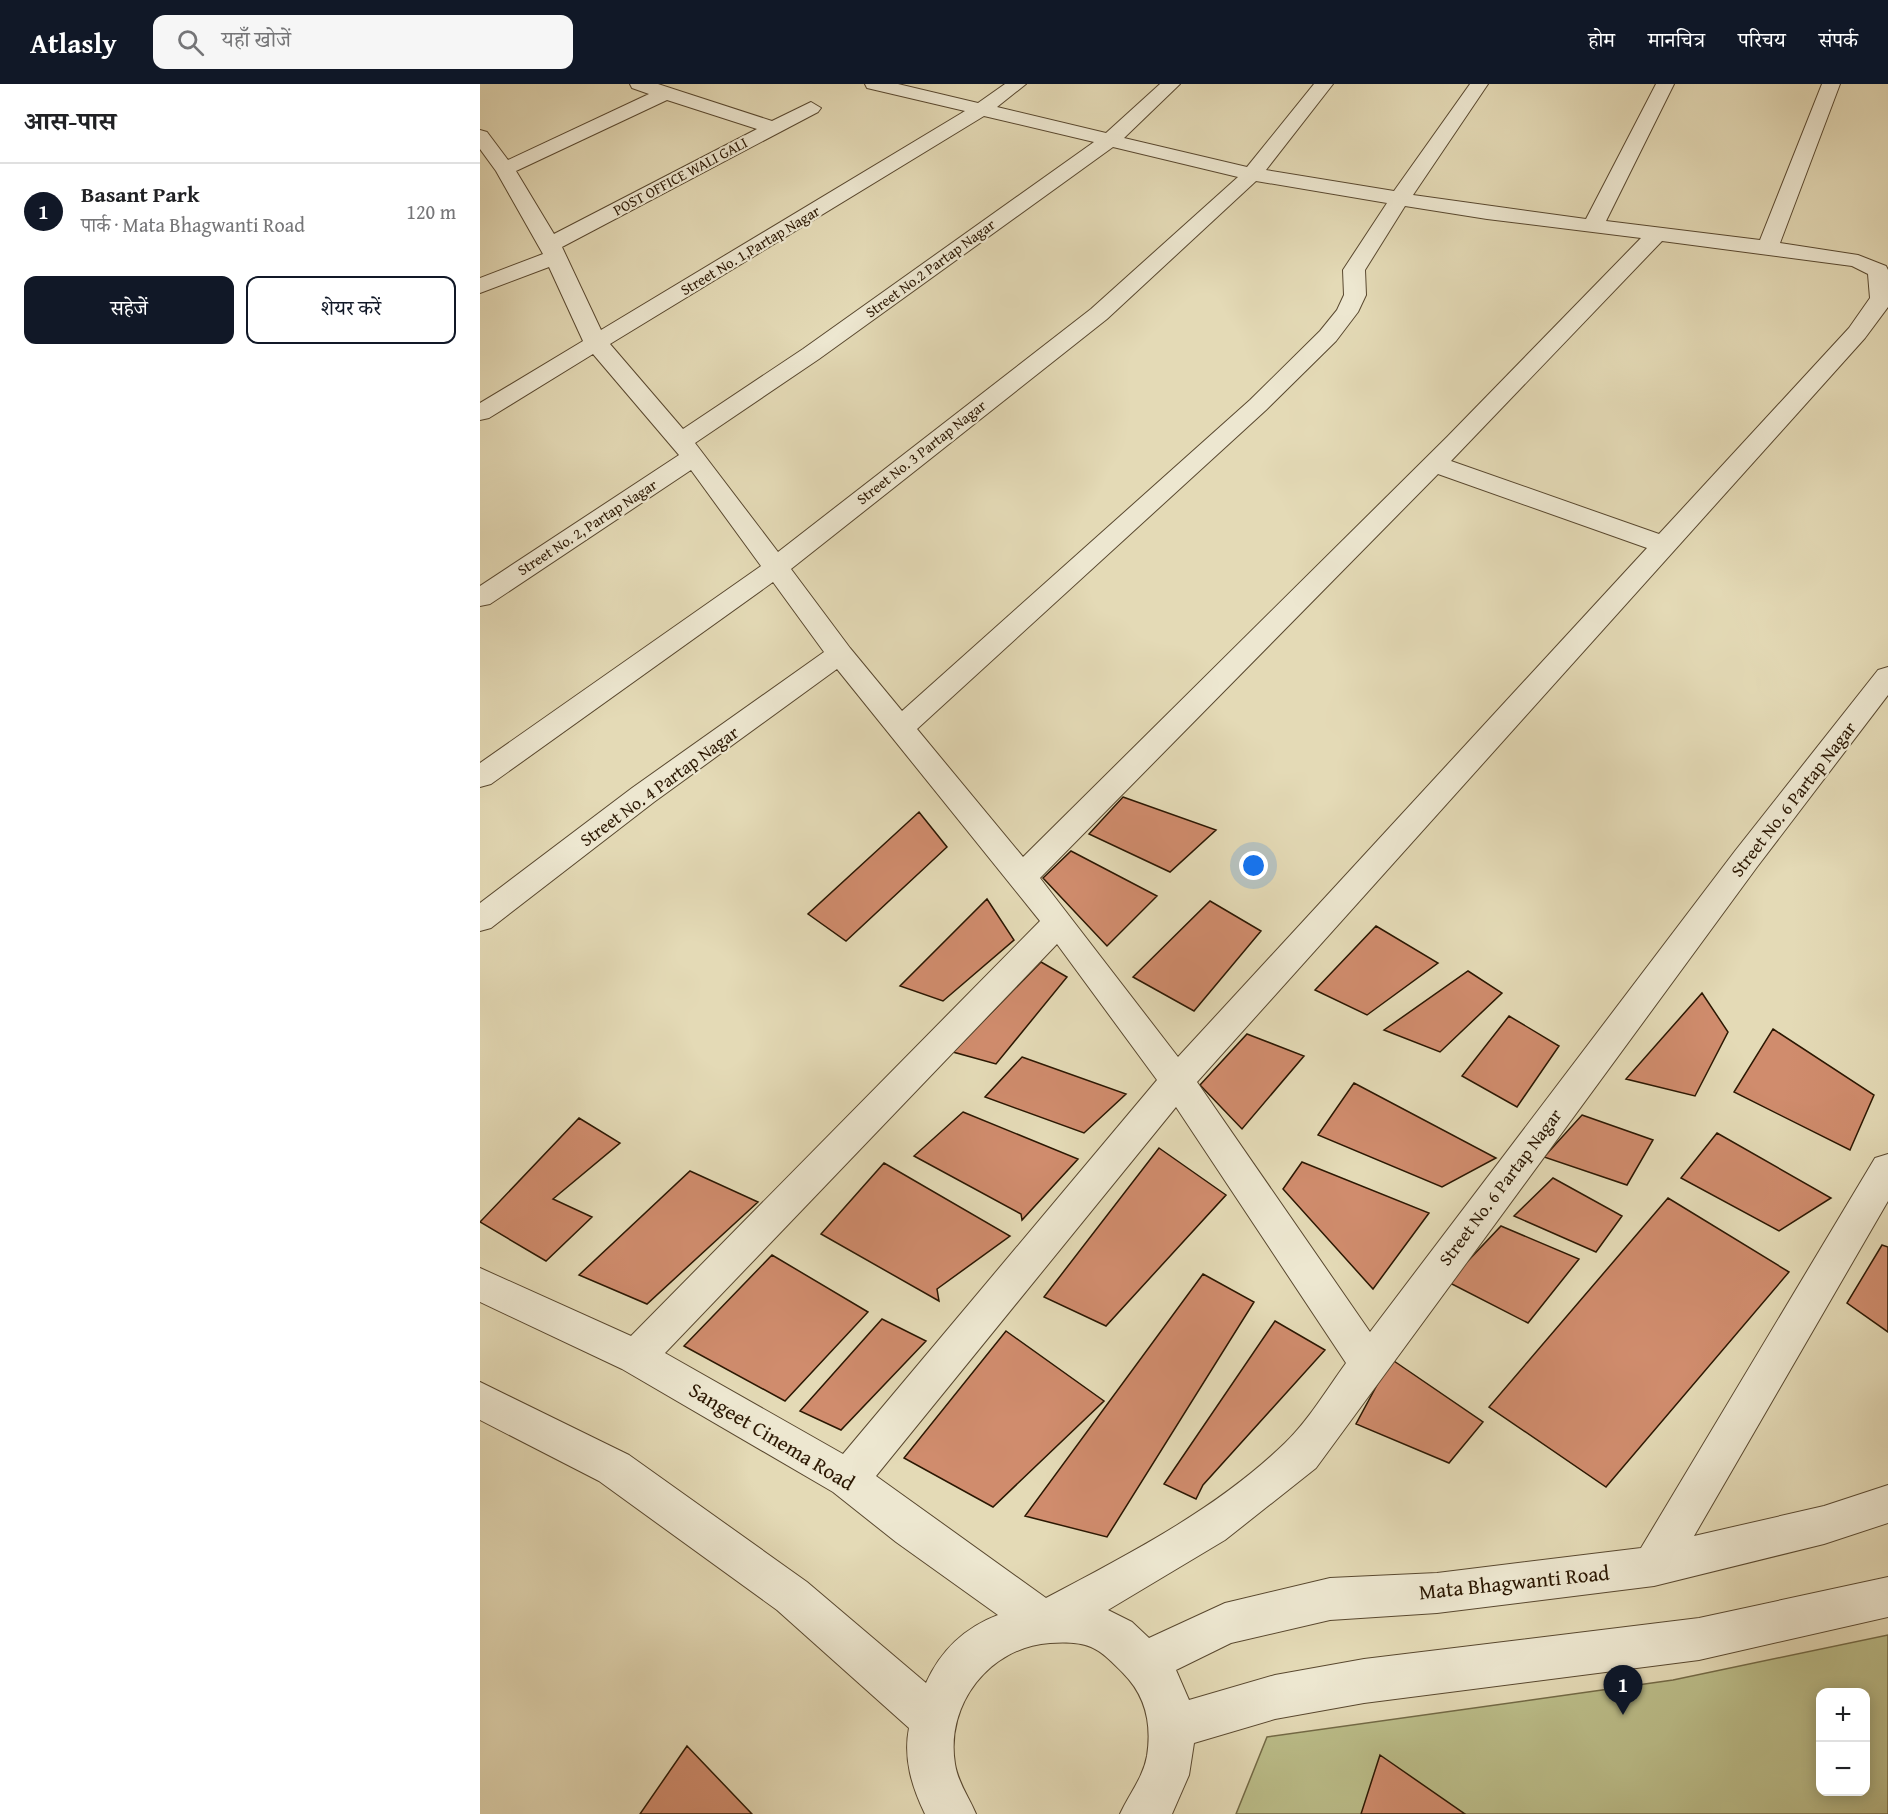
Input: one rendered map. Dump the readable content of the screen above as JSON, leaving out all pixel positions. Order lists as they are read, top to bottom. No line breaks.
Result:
{"streets":{"street":["POST OFFICE WALI GALI","Street No. 1,Partap Nagar","Street No.2 Partap Nagar","Street No. 3 Partap Nagar","Street No. 2, Partap Nagar","Street No. 4 Partap Nagar","Street No. 6 Partap Nagar","Sangeet Cinema Road","Mata Bhagwanti Road"]},"crossings":[["Street No.2 Partap Nagar","Street No. 2, Partap Nagar"],["Street No. 6 Partap Nagar","Sangeet Cinema Road"]],"page":{"header":"Atlasly","search":"यहाँ खोजें","nav":["होम","मानचित्र","परिचय","संपर्क"],"heading":"आस-पास","list":[{"mark":"1","name":"Basant Park","note":"पार्क · Mata Bhagwanti Road","value":"120 m"}],"buttons":["सहेजें","शेयर करें"],"pins":"1","map_buttons":["+","−"]}}
